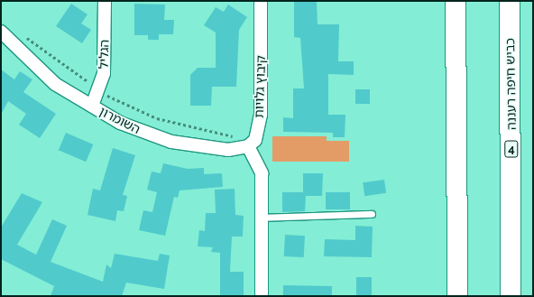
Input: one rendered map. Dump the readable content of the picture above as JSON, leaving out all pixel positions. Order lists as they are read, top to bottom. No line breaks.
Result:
{"streets":{"highway":["כביש חיפה רעננה","4"],"street":["הגליל","קיבוץ גלויות","השומרון"]},"crossings":[["הגליל","השומרון"],["קיבוץ גלויות","השומרון"]]}
